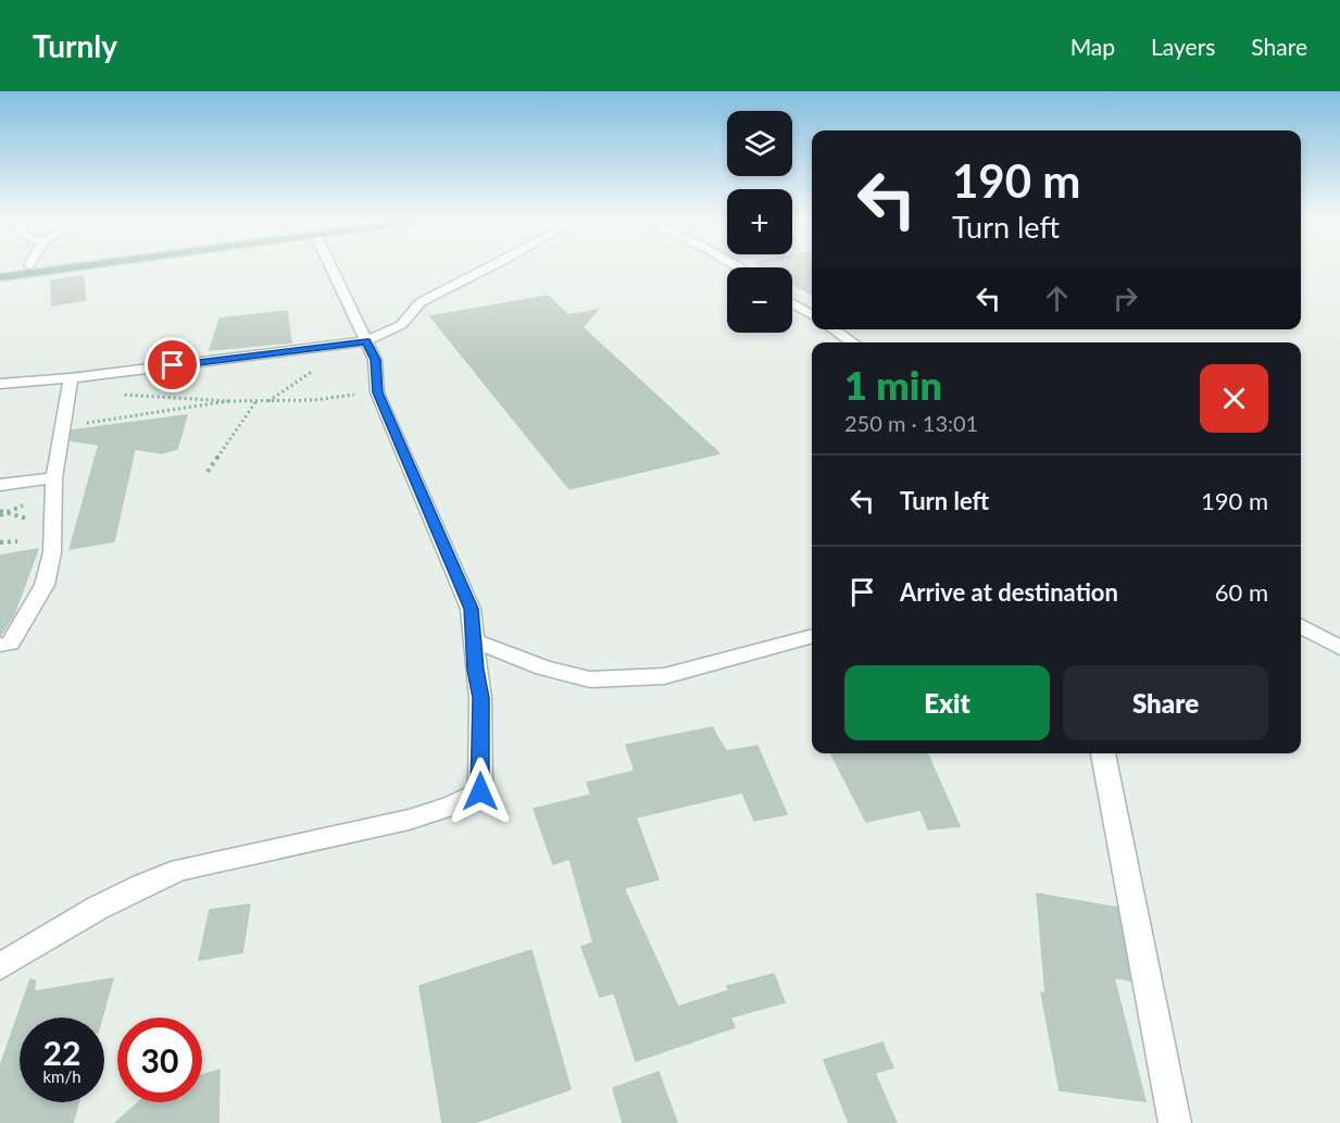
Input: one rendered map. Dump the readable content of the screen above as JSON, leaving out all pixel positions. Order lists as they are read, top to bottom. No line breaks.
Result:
{"page":{"header":"Turnly","nav":["Map","Layers","Share"],"map_buttons":["+","−"],"turn":["190 m","Turn left"],"heading":["1 min","250 m · 13:01"],"list":[{"name":"Turn left","value":"190 m"},{"name":"Arrive at destination","value":"60 m"}],"buttons":["Exit","Share"],"speed":"22 km/h","limit":"30"}}
